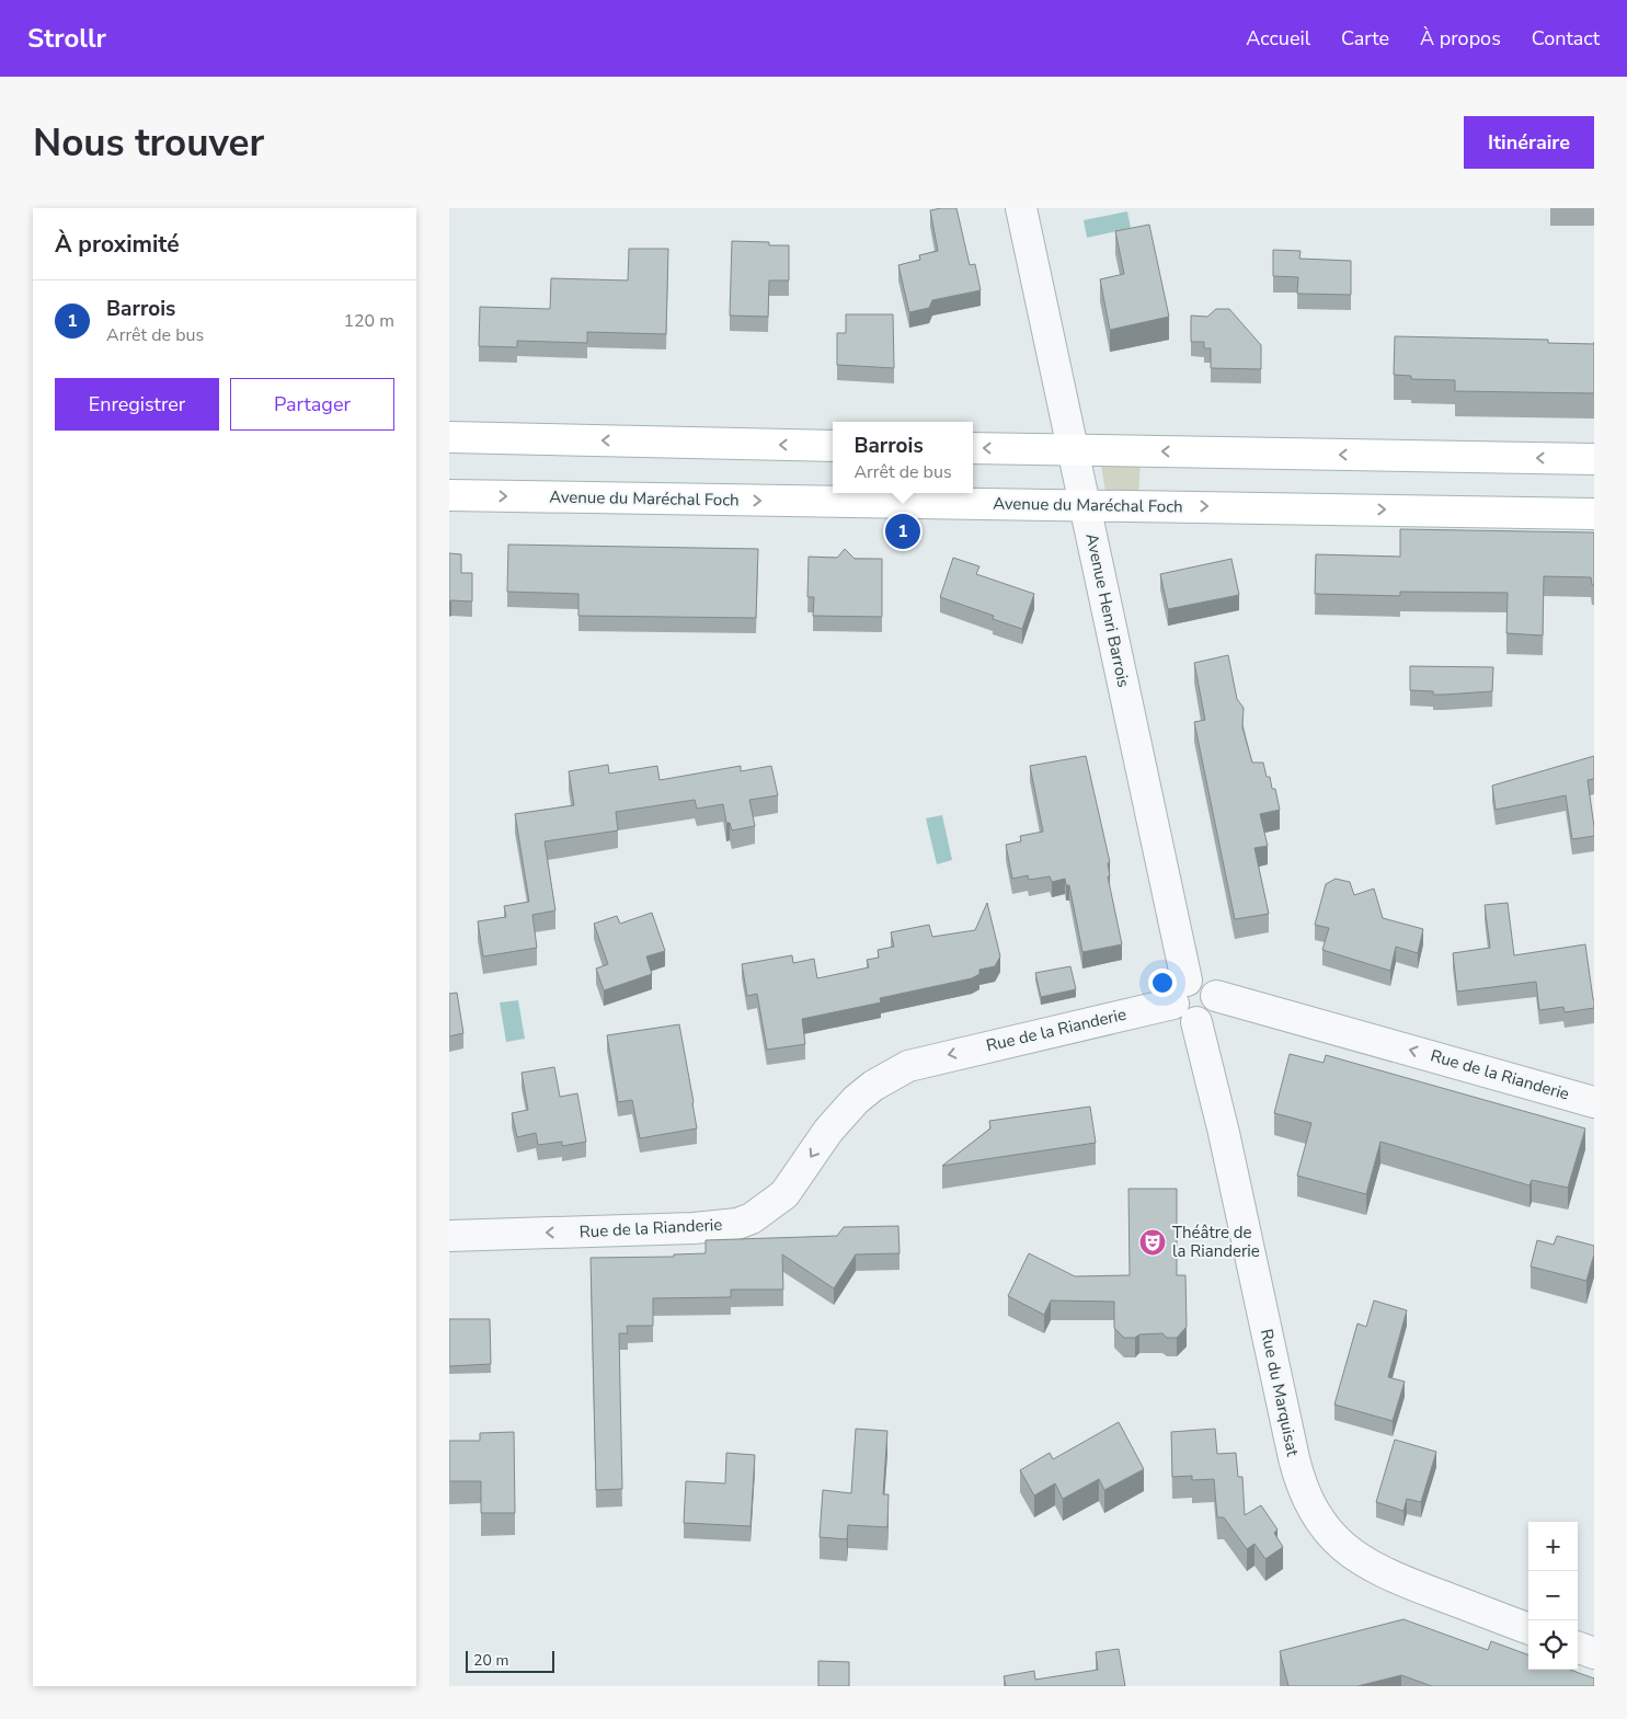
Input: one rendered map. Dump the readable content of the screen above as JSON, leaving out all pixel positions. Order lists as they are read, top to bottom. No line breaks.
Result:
{"streets":{"main road":["Avenue du Maréchal Foch"],"street":["Avenue Henri Barrois","Rue de la Rianderie","Rue du Marquisat"]},"crossings":[["Avenue du Maréchal Foch","Avenue Henri Barrois"],["Avenue Henri Barrois","Rue de la Rianderie"],["Avenue Henri Barrois","Rue du Marquisat"],["Rue de la Rianderie","Rue du Marquisat"]],"one_way":["Rue de la Rianderie"],"places":{"theatre":["Théâtre de la Rianderie"]},"scale_bar":"20 m","page":{"header":"Strollr","nav":["Accueil","Carte","À propos","Contact"],"buttons":["Itinéraire",["Enregistrer","Partager"]],"title":"Nous trouver","heading":"À proximité","list":[{"mark":"1","name":"Barrois","note":"Arrêt de bus","value":"120 m"}],"popup":["Barrois","Arrêt de bus"],"pins":"1","map_buttons":["+","−"],"scale":"20 m"}}
